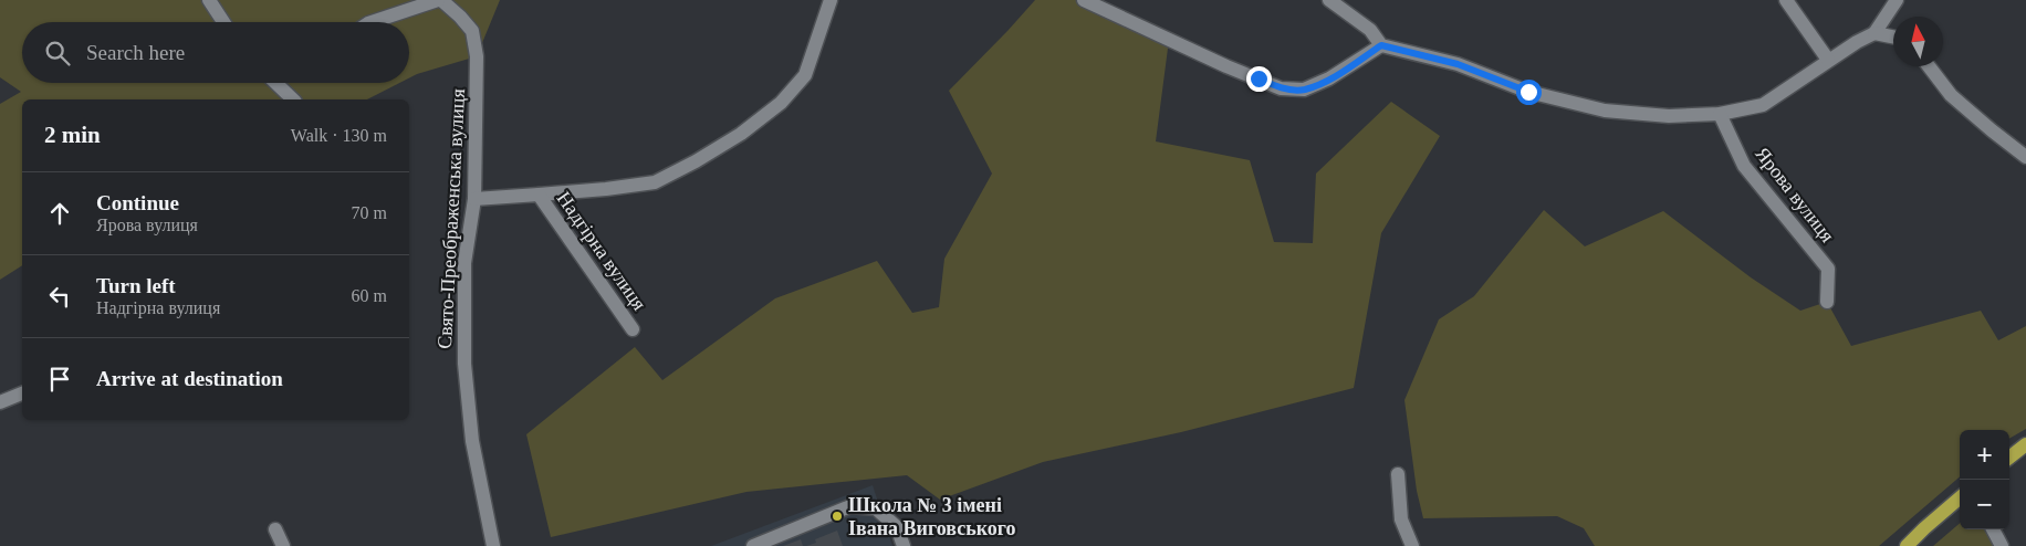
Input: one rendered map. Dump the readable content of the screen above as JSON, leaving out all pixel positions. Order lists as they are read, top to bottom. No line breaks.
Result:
{"streets":{"street":["Ярова вулиця","Свято-Преображенська вулиця","Надгірна вулиця"]},"crossings":[["Свято-Преображенська вулиця","Надгірна вулиця"]],"places":["Школа № 3 імені Івана Виговського"],"north":"top","page":{"search":"Search here","heading":["2 min","Walk · 130 m"],"list":[["Continue","Ярова вулиця","70 m"],["Turn left","Надгірна вулиця","60 m"],"Arrive at destination"],"map_buttons":["+","−"]}}
